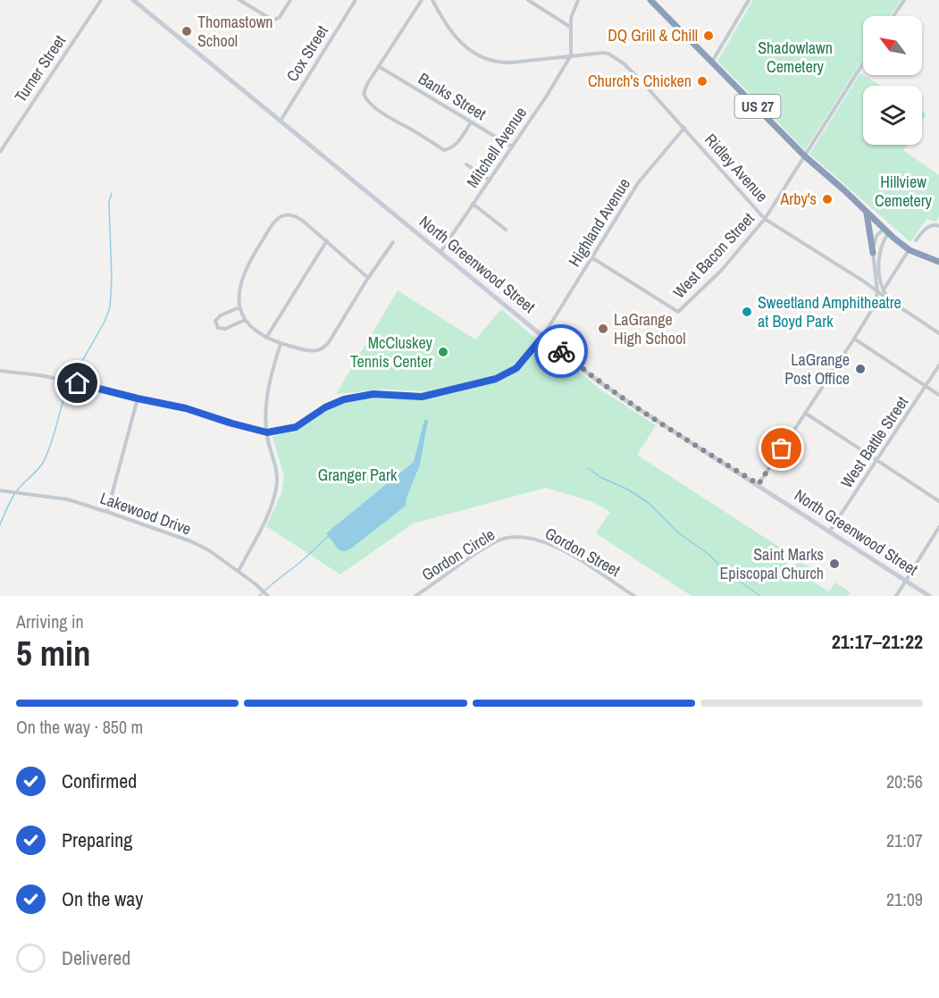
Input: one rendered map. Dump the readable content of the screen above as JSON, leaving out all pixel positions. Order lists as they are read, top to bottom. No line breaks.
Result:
{"streets":{"highway":["US 27"],"main road":["North Greenwood Street"],"street":["Cox Street","Turner Street","Banks Street","Mitchell Avenue","Ridley Avenue","Highland Avenue","West Bacon Street","West Battle Street","Lakewood Drive","Gordon Street","Gordon Circle"]},"crossings":[["Cox Street","North Greenwood Street"],["Banks Street","Mitchell Avenue"],["US 27","West Bacon Street"],["Mitchell Avenue","Ridley Avenue"],["Mitchell Avenue","North Greenwood Street"],["Ridley Avenue","Highland Avenue"],["Ridley Avenue","West Bacon Street"],["Highland Avenue","West Bacon Street"],["Highland Avenue","North Greenwood Street"],["North Greenwood Street","West Battle Street"],["Gordon Street","Gordon Circle"]],"parks":["Shadowlawn Cemetery","Hillview Cemetery","Granger Park"],"places":["Thomastown School","DQ Grill & Chill","Church's Chicken","Arby's","Sweetland Amphitheatre at Boyd Park","LaGrange High School","McCluskey Tennis Center","LaGrange Post Office","Saint Marks Episcopal Church"],"north":"top left","page":{"heading":["5 min","Arriving in","21:17–21:22"],"bar":"On the way · 850 m","list":[["Confirmed","20:56"],["Preparing","21:07"],["On the way","21:09"],"Delivered"]}}
